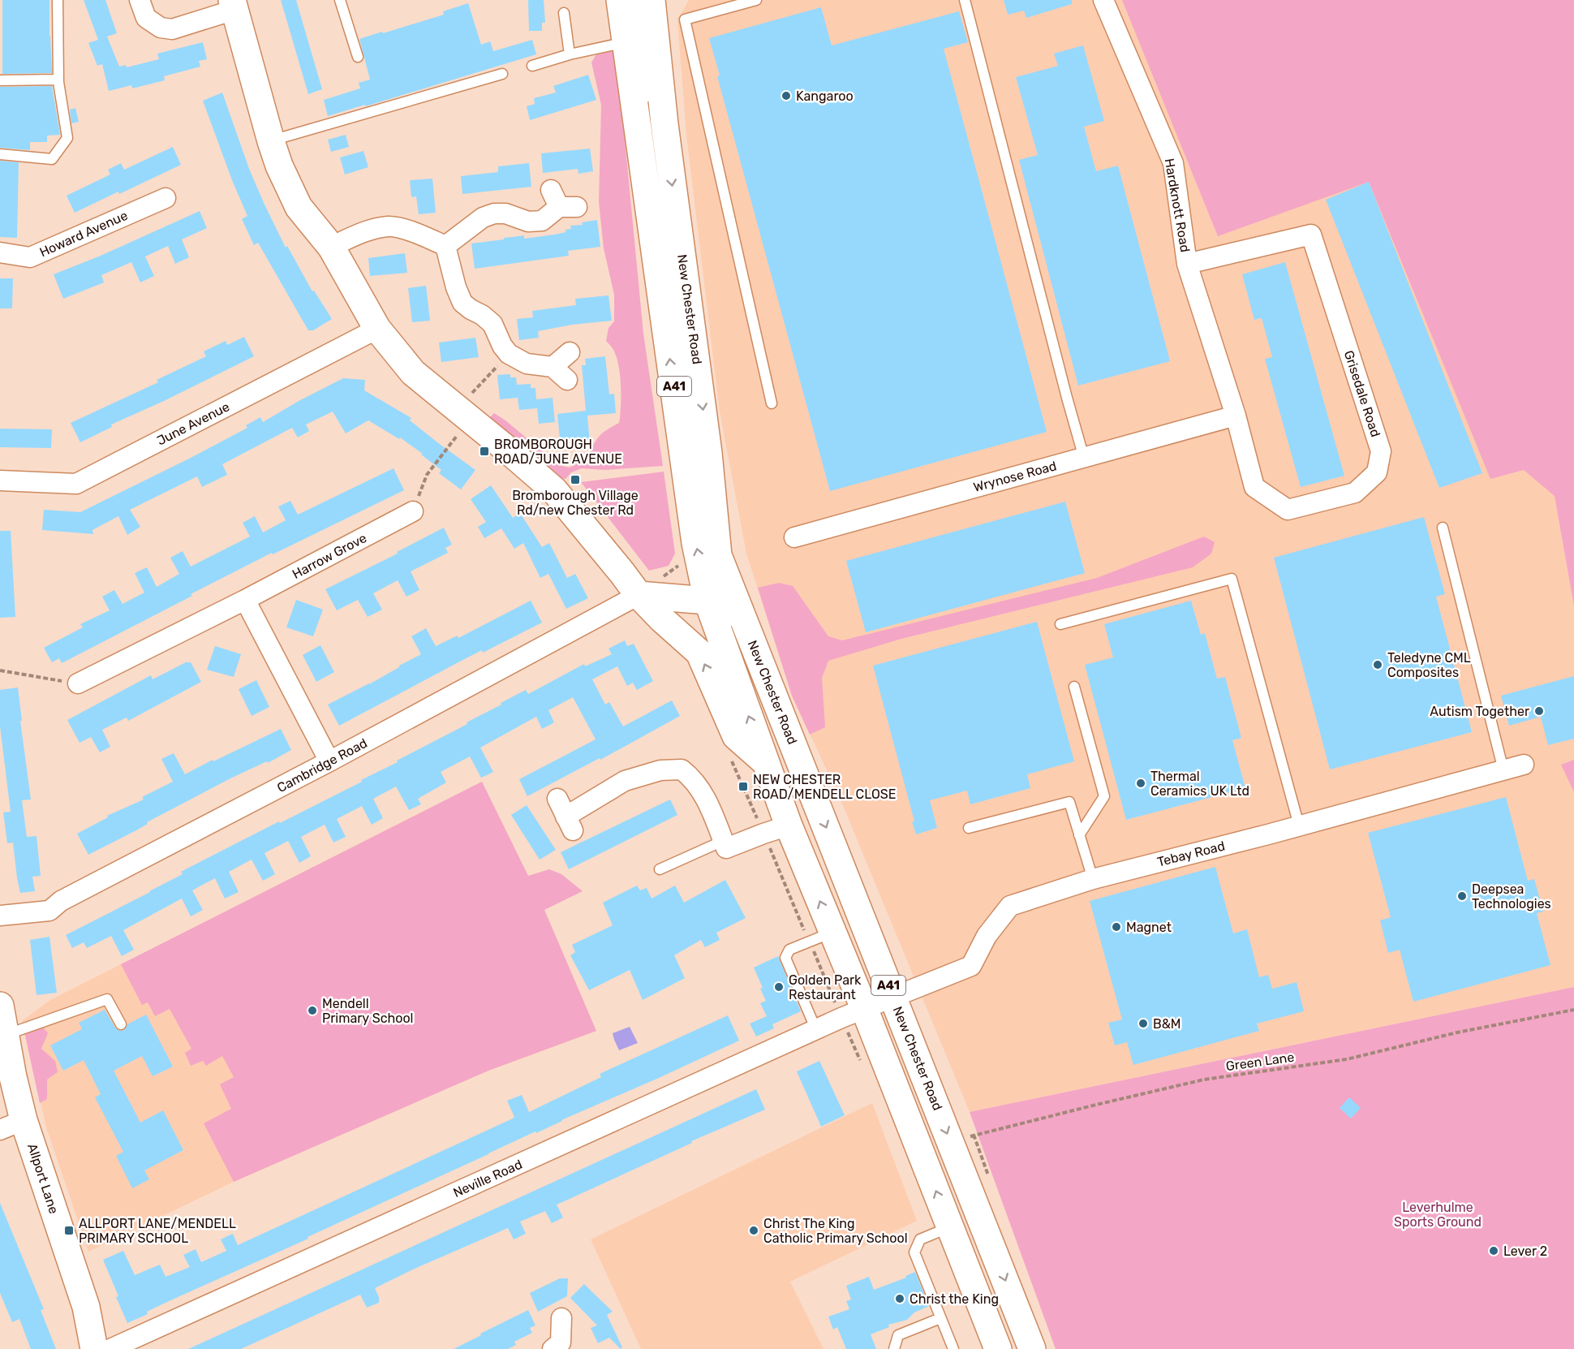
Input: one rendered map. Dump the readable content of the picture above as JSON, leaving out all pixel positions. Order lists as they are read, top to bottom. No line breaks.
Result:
{"streets":{"main road":["New Chester Road","A41","Allport Lane"],"street":["Hardknott Road","Howard Avenue","Grisedale Road","June Avenue","Wrynose Road","Harrow Grove","Cambridge Road","Tebay Road","Neville Road"],"path":["Green Lane"]},"crossings":[["Hardknott Road","Grisedale Road"],["Hardknott Road","Wrynose Road"],["New Chester Road","Tebay Road"],["New Chester Road","Green Lane"],["New Chester Road","Neville Road"],["Grisedale Road","Wrynose Road"],["Tebay Road","Neville Road"]],"parks":["Leverhulme Sports Ground"],"places":{"other":["Kangaroo","Teledyne CML Composites","Autism Together","Thermal Ceramics UK Ltd","Deepsea Technologies","Magnet","Golden Park Restaurant","Mendell Primary School","B&M","Christ The King Catholic Primary School","Lever 2","Christ the King"],"transit":["BROMBOROUGH ROAD/JUNE AVENUE","Bromborough Village Rd/new Chester Rd","NEW CHESTER ROAD/MENDELL CLOSE","ALLPORT LANE/MENDELL PRIMARY SCHOOL"]}}
